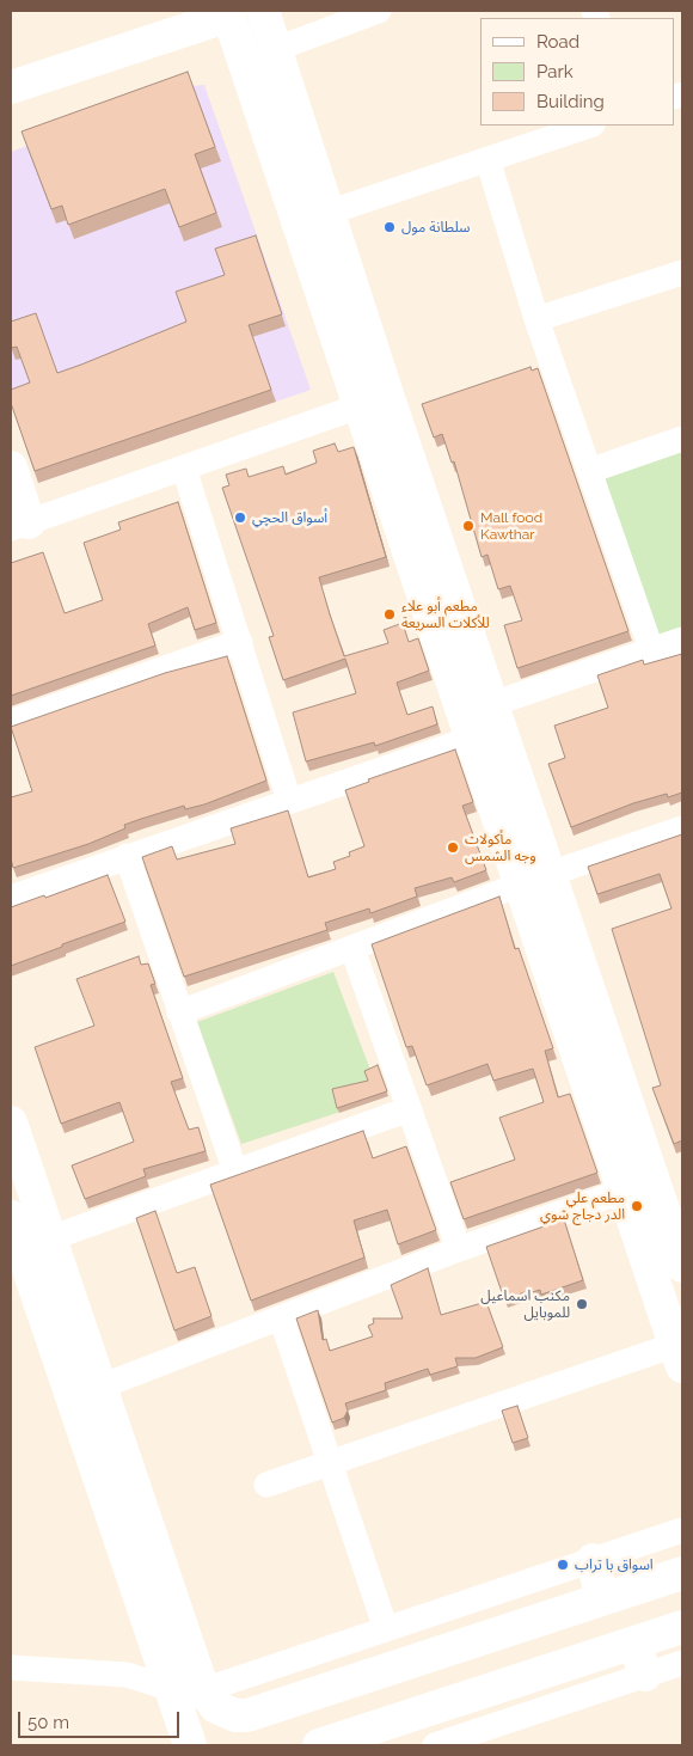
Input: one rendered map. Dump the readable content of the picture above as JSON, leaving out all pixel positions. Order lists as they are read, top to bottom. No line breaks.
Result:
{"places":["سلطانة مول","أسواق الحچي","Mall food Kawthar","مطعم أبو علاء للأكلات السريعة","مأكولات وجه الشمس","مطعم علي الدر دجاج شوي","مكنب اسماعيل للموبايل","اسواق با تراب"],"legend":["Road","Park","Building"],"scale_bar":"50 m"}
